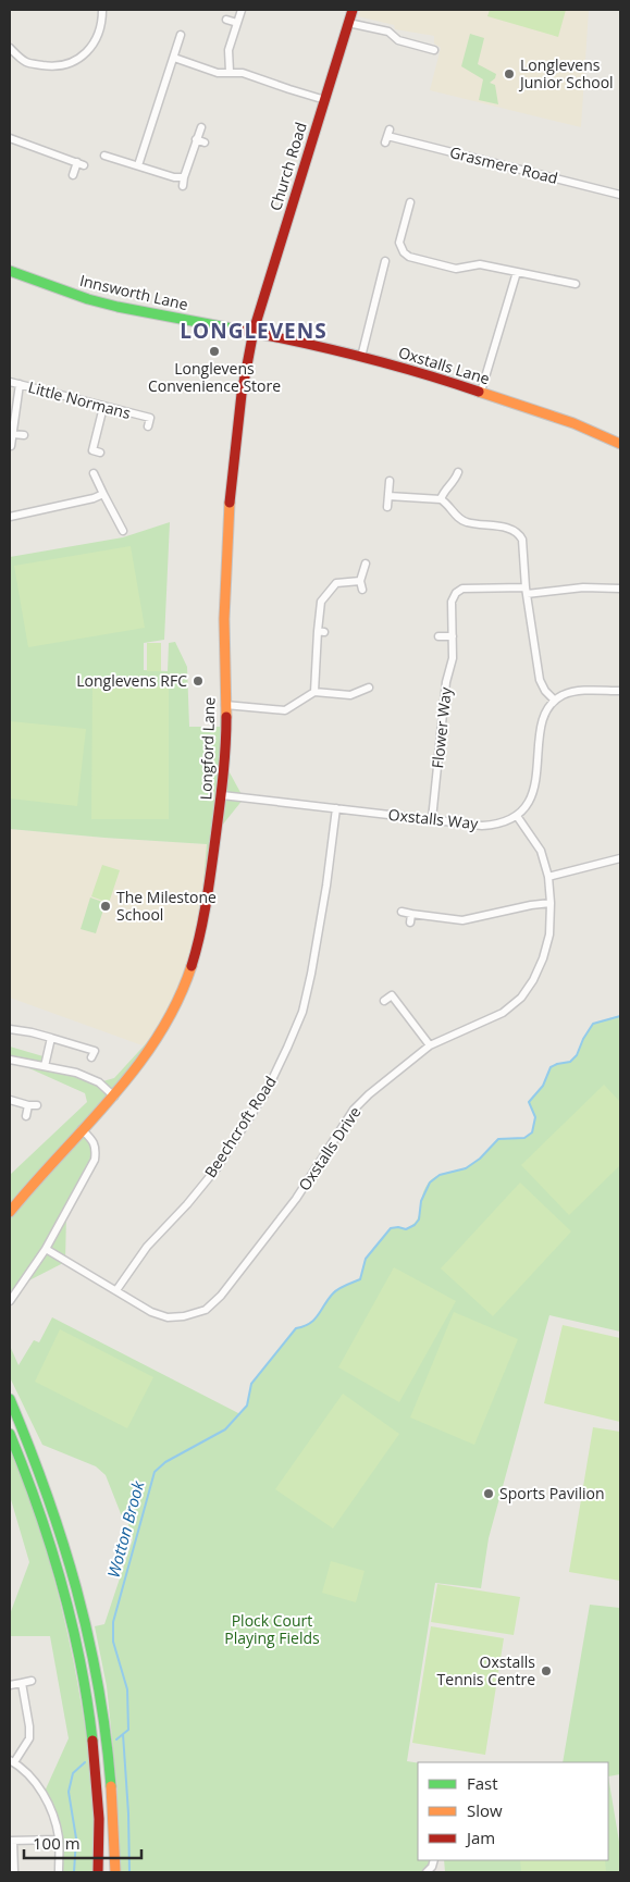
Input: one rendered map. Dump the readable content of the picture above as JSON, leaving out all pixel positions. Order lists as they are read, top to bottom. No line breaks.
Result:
{"streets":{"main road":["Church Road","Innsworth Lane","Oxstalls Lane","Longford Lane"],"street":["Grasmere Road","Little Normans","Flower Way","Oxstalls Way","Beechcroft Road","Oxstalls Drive"]},"crossings":[["Church Road","Innsworth Lane"],["Church Road","Oxstalls Lane"],["Church Road","Longford Lane"],["Innsworth Lane","Oxstalls Lane"],["Innsworth Lane","Longford Lane"],["Oxstalls Lane","Longford Lane"],["Flower Way","Oxstalls Way"],["Longford Lane","Oxstalls Way"],["Oxstalls Way","Beechcroft Road"],["Oxstalls Way","Oxstalls Drive"],["Beechcroft Road","Oxstalls Drive"]],"districts":["LONGLEVENS"],"water":["Wotton Brook"],"parks":["Plock Court Playing Fields"],"places":["Longlevens Junior School","Longlevens Convenience Store","Longlevens RFC","The Milestone School","Sports Pavilion","Oxstalls Tennis Centre"],"legend":["Fast","Slow","Jam"],"scale_bar":"100 m"}
